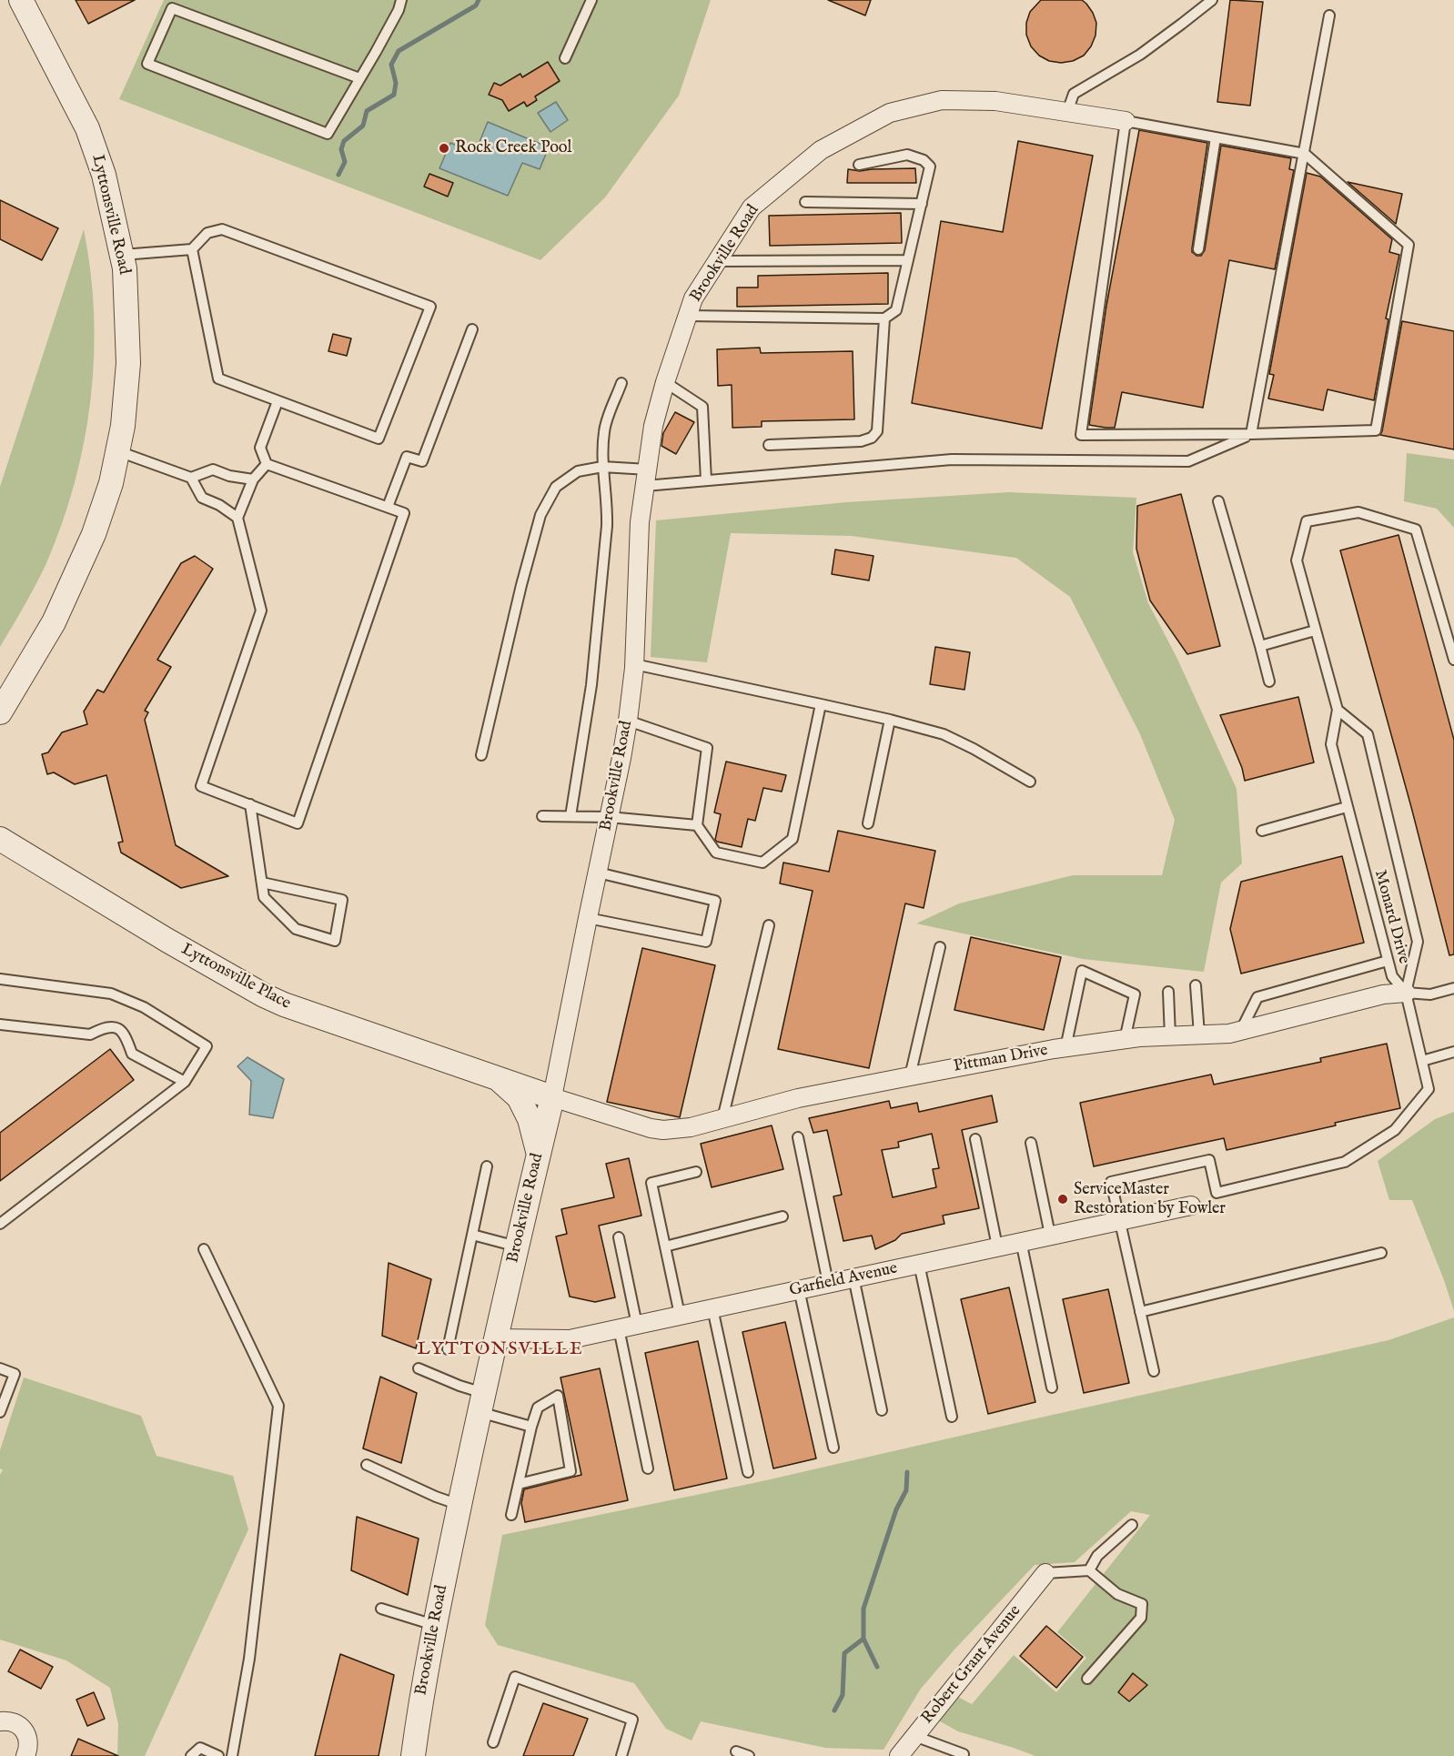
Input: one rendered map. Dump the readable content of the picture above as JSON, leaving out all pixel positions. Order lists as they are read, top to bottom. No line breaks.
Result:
{"streets":{"street":["Lyttonsville Road","Brookville Road","Lyttonsville Place","Pittman Drive","Garfield Avenue","Robert Grant Avenue"],"lane":["Monard Drive"]},"crossings":[["Brookville Road","Lyttonsville Place"],["Brookville Road","Pittman Drive"],["Brookville Road","Garfield Avenue"],["Monard Drive","Pittman Drive"],["Lyttonsville Place","Pittman Drive"]],"districts":["LYTTONSVILLE"],"places":["Rock Creek Pool","ServiceMaster Restoration by Fowler"]}
